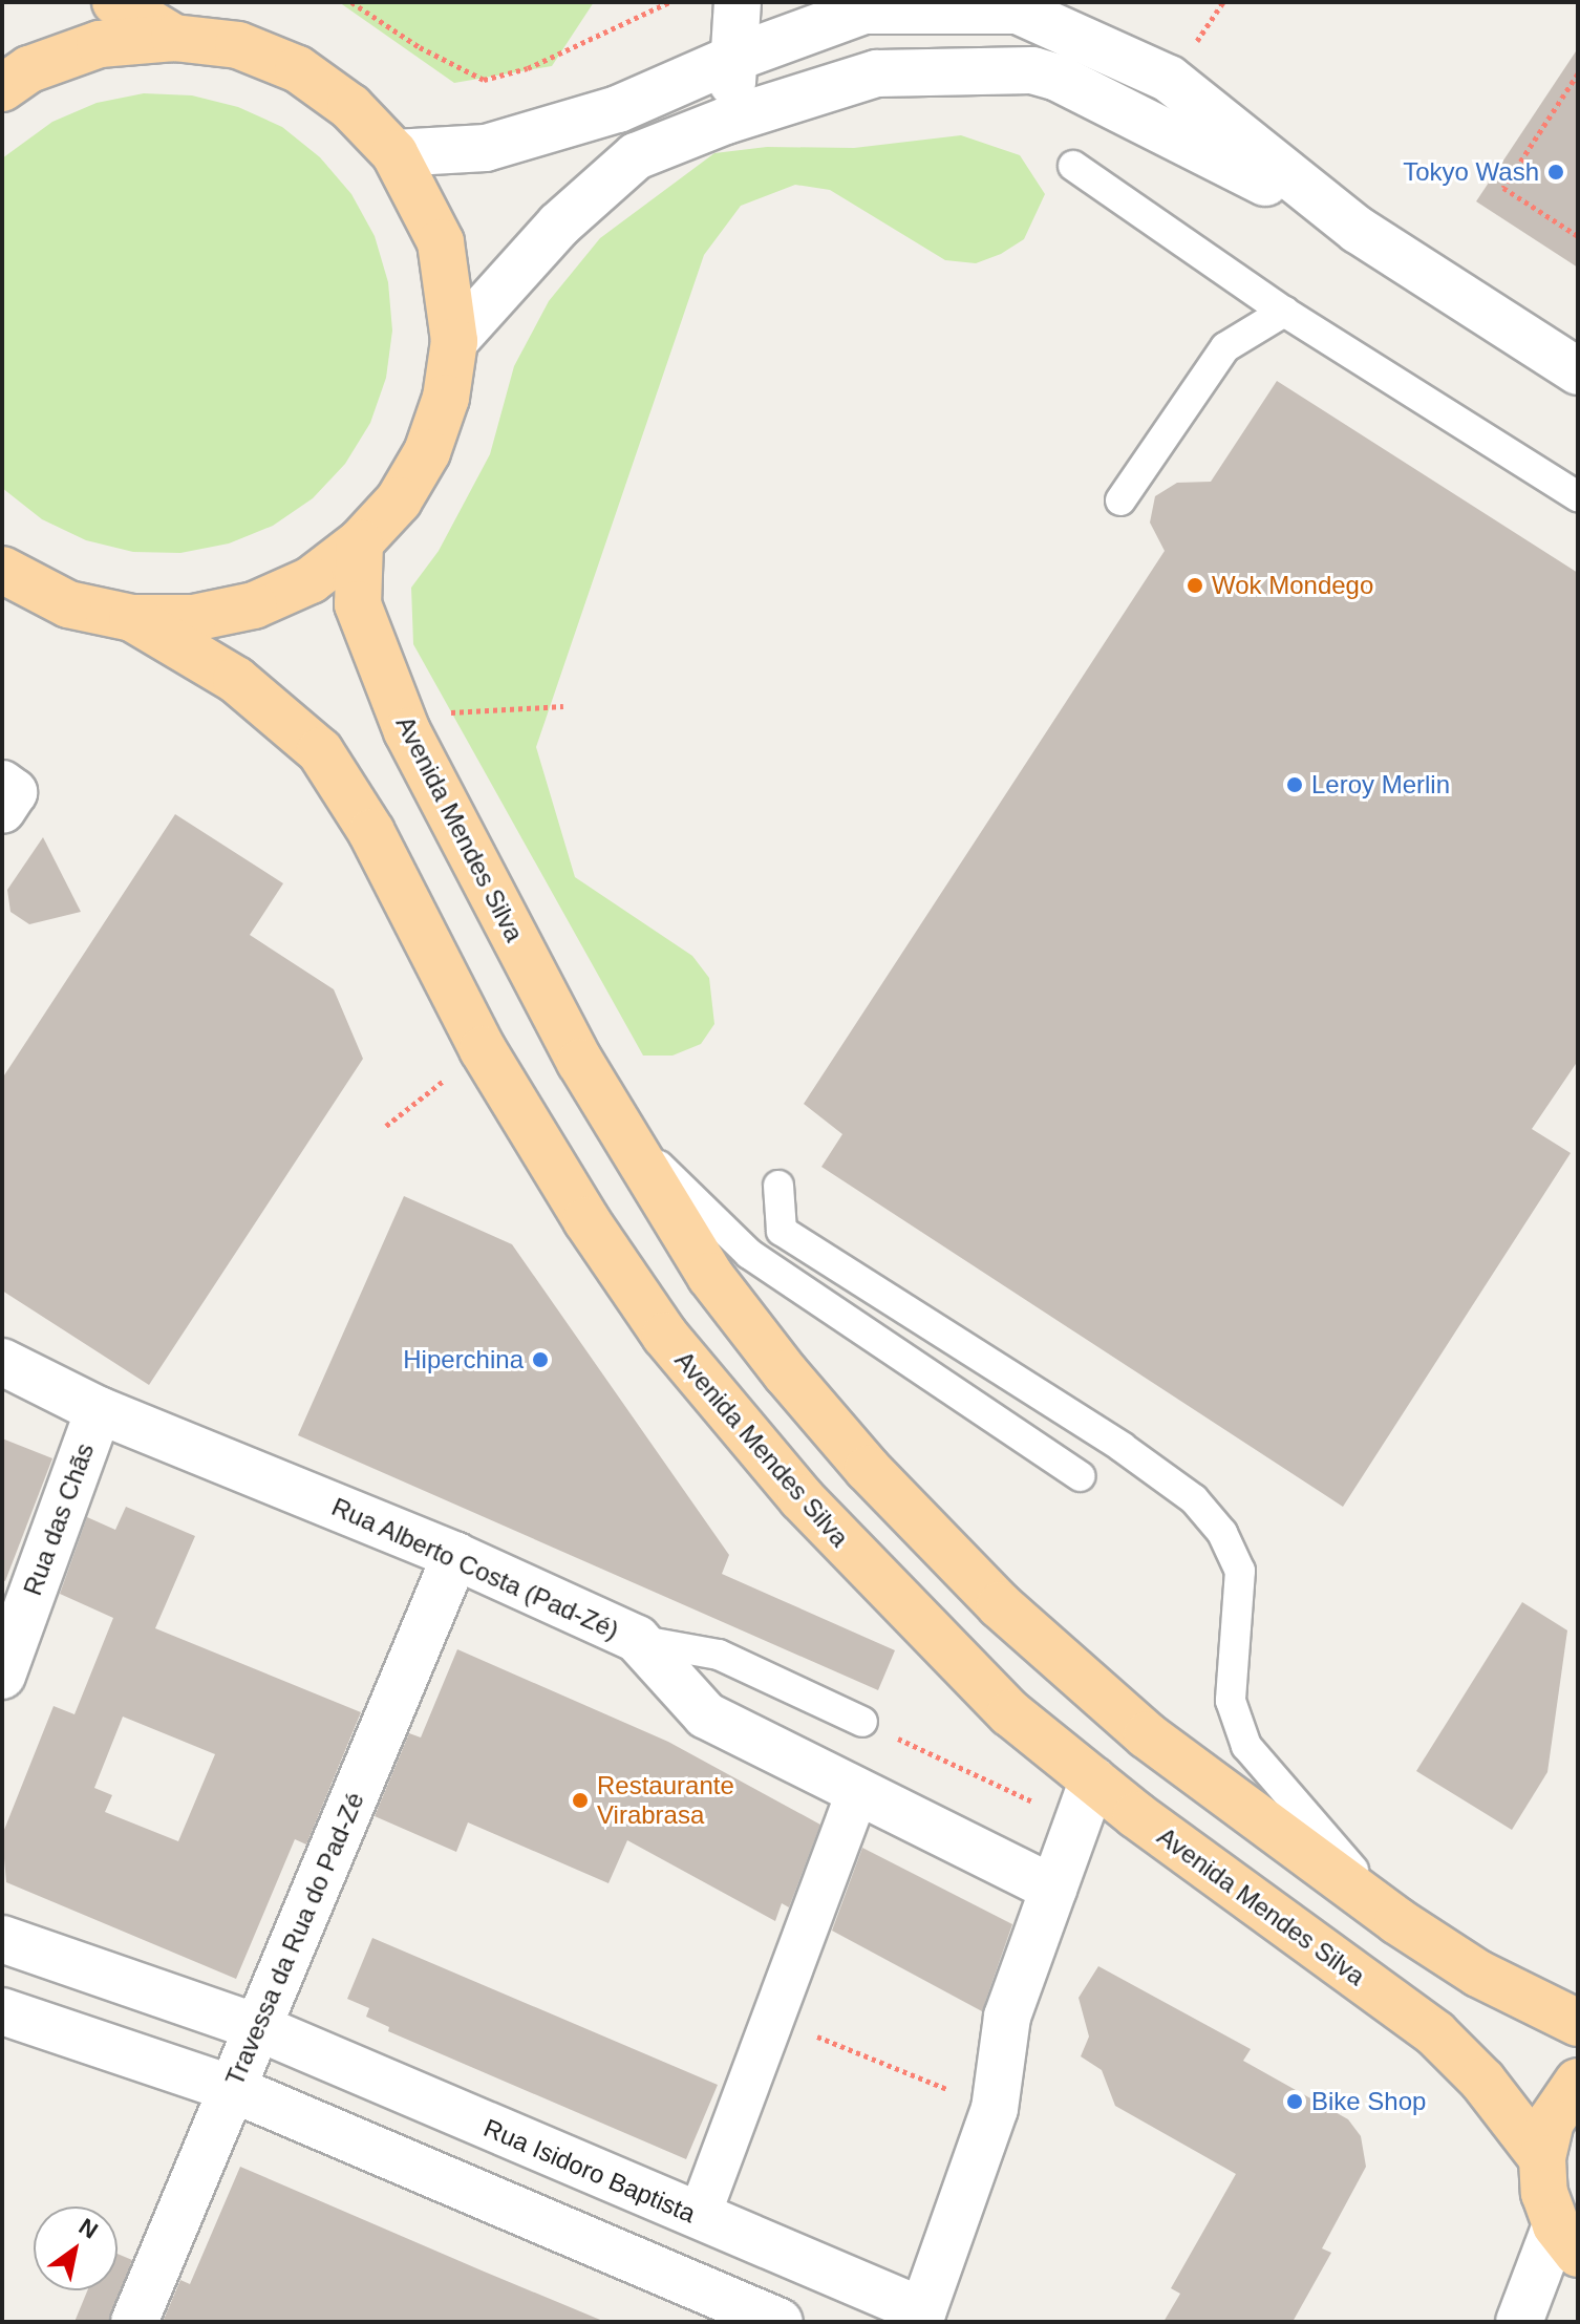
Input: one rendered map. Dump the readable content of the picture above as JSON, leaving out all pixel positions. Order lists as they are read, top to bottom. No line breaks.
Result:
{"streets":{"main road":["Avenida Mendes Silva"],"street":["Rua das Chãs","Rua Alberto Costa (Pad-Zé)","Travessa da Rua do Pad-Zé","Rua Isidoro Baptista"]},"crossings":[["Avenida Mendes Silva","Rua Isidoro Baptista"],["Rua das Chãs","Rua Alberto Costa (Pad-Zé)"],["Rua Alberto Costa (Pad-Zé)","Travessa da Rua do Pad-Zé"],["Rua Alberto Costa (Pad-Zé)","Rua Isidoro Baptista"],["Travessa da Rua do Pad-Zé","Rua Isidoro Baptista"]],"places":["Tokyo Wash","Wok Mondego","Leroy Merlin","Hiperchina","Restaurante Virabrasa","Bike Shop"],"north":"top right"}
